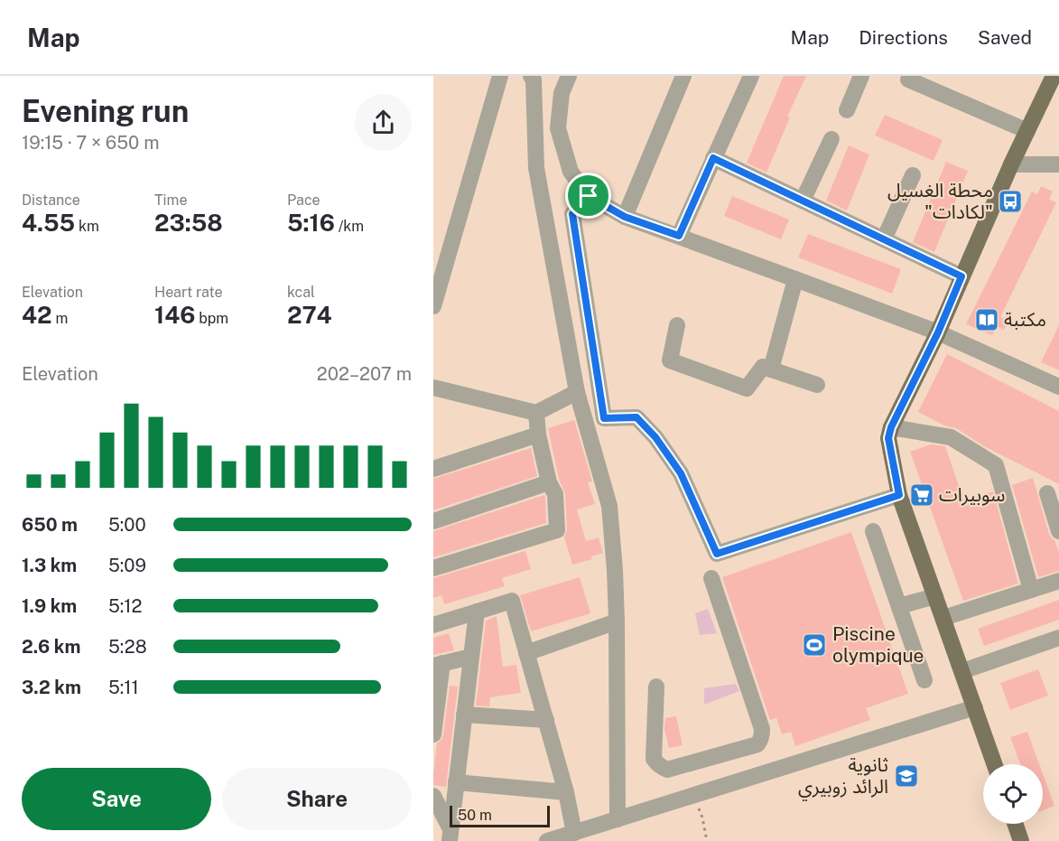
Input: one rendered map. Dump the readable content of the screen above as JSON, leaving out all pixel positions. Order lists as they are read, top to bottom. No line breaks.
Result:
{"places":{"bus stop":["محطة الغسيل \"لكادات\""],"library":["مكتبة"],"supermarket":["سوبيرات"],"sports":["Piscine olympique"],"school or university":["ثانوية الرائد زوبيري"]},"scale_bar":"50 m","page":{"header":"Map","nav":["Map","Directions","Saved"],"heading":["Evening run","19:15 · 7 × 650 m"],"stats":[["Distance","4.55 km"],["Time","23:58"],["Pace","5:16 /km"],["Elevation","42 m"],["Heart rate","146 bpm"],["kcal","274"]],"chart":["Elevation","202–207 m"],"list":[{"name":"650 m","note":"5:00"},{"name":"1.3 km","note":"5:09"},{"name":"1.9 km","note":"5:12"},{"name":"2.6 km","note":"5:28"},{"name":"3.2 km","note":"5:11"}],"buttons":["Save","Share"],"scale":"50 m"}}
